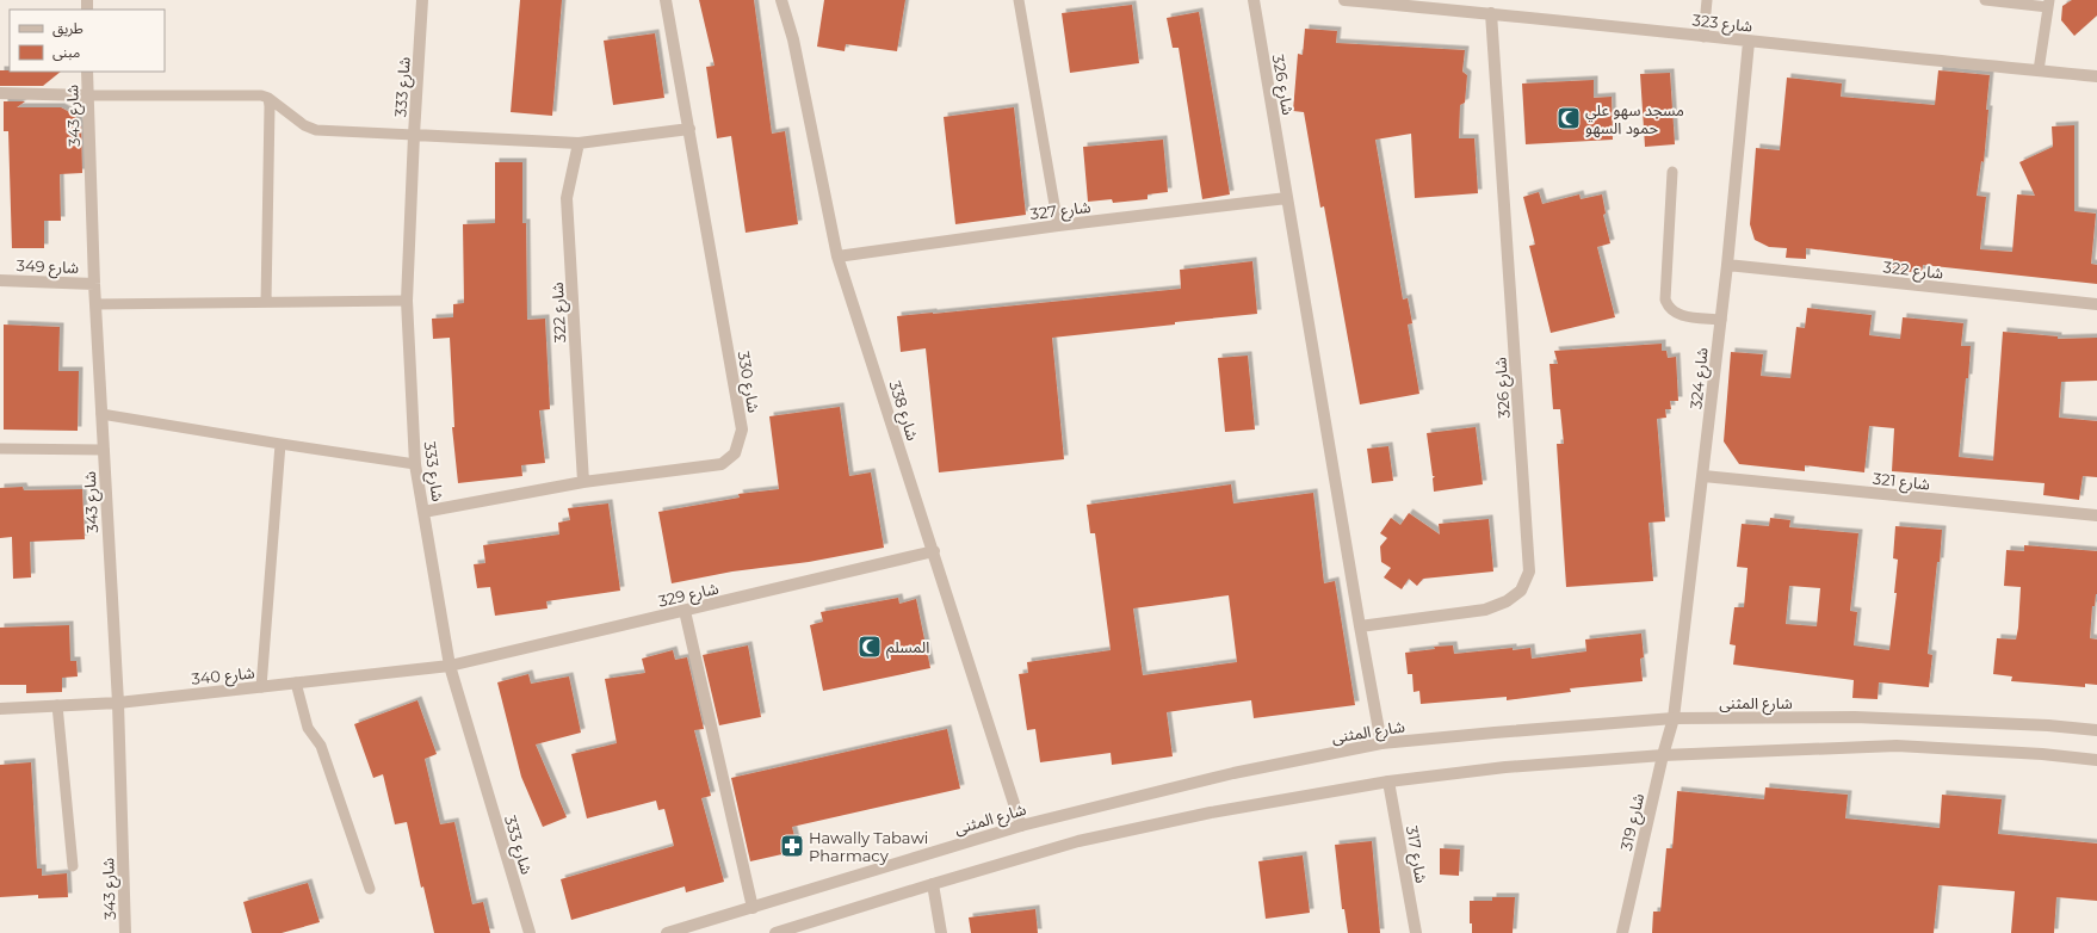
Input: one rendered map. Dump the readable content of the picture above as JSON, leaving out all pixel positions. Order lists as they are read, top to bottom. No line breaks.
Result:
{"streets":{"street":["شارع 323","شارع 326","شارع 333","شارع 343","شارع 327","شارع 349","شارع 322","شارع 324","شارع 330","شارع 338","شارع 321","شارع 329","شارع 340","شارع المثنى","شارع 319","شارع 317"]},"crossings":[["شارع 323","شارع 326"],["شارع 323","شارع 324"],["شارع 326","شارع 327"],["شارع 326","شارع المثنى"],["شارع 333","شارع 330"],["شارع 333","شارع 329"],["شارع 333","شارع 340"],["شارع 343","شارع 349"],["شارع 343","شارع 340"],["شارع 327","شارع 338"],["شارع 322","شارع 324"],["شارع 322","شارع 330"],["شارع 324","شارع 321"],["شارع 324","شارع المثنى"],["شارع 324","شارع 319"],["شارع 338","شارع 329"],["شارع 338","شارع المثنى"],["شارع 329","شارع 340"],["شارع المثنى","شارع 319"]],"places":{"mosque":["مسجد سهو علي حمود السهو","المسلم"],"pharmacy":["Hawally Tabawi Pharmacy"]},"legend":["طريق","مبنى"]}
